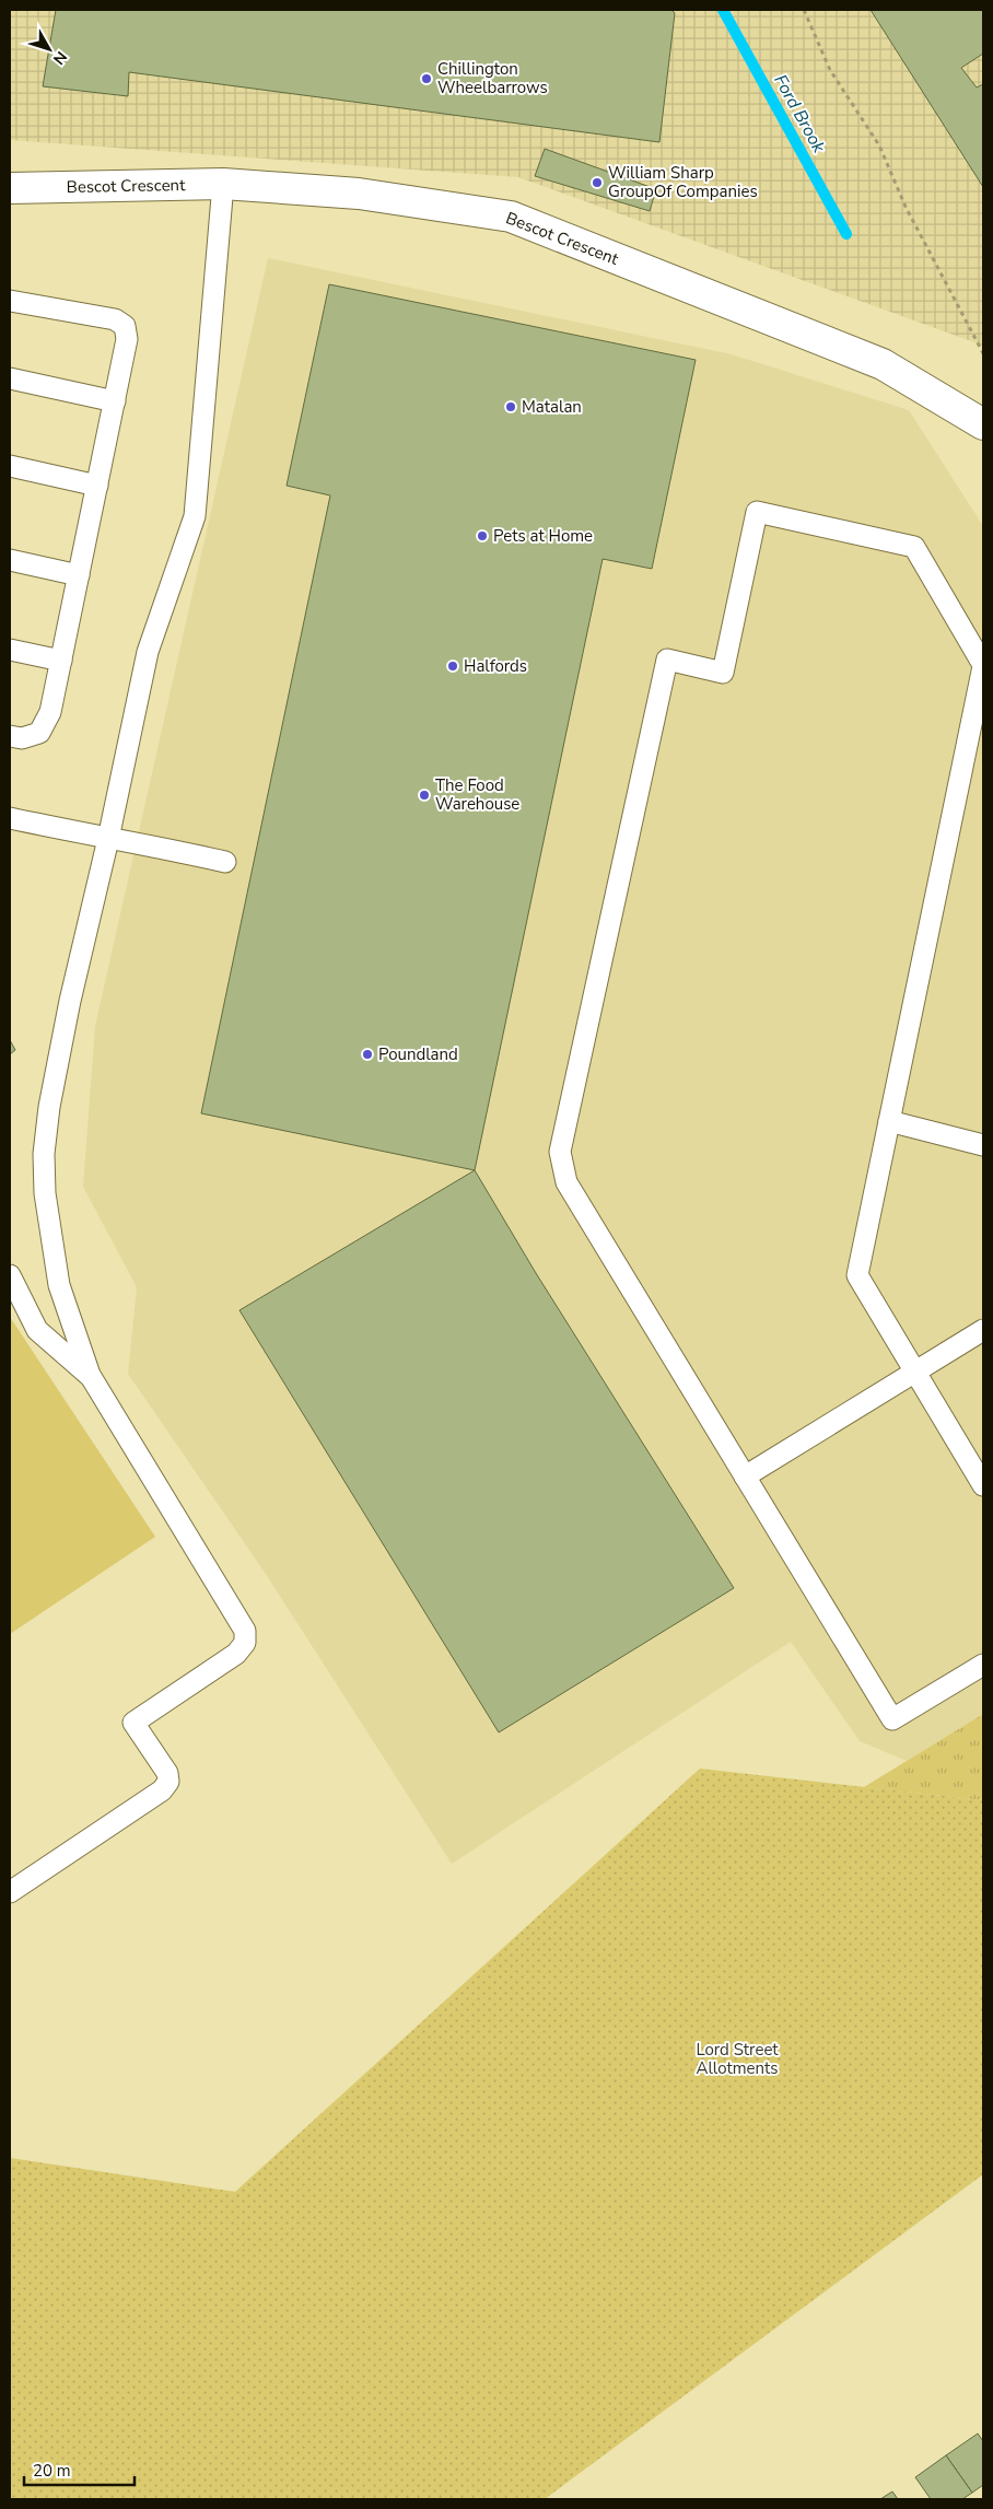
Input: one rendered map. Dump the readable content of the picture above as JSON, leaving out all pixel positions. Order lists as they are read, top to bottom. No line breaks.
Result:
{"streets":{"street":["Bescot Crescent"]},"water":["Ford Brook"],"parks":["Lord Street Allotments"],"places":["Chillington Wheelbarrows","William Sharp GroupOf Companies","Matalan","Pets at Home","Halfords","The Food Warehouse","Poundland"],"scale_bar":"20 m","north":"bottom right"}
